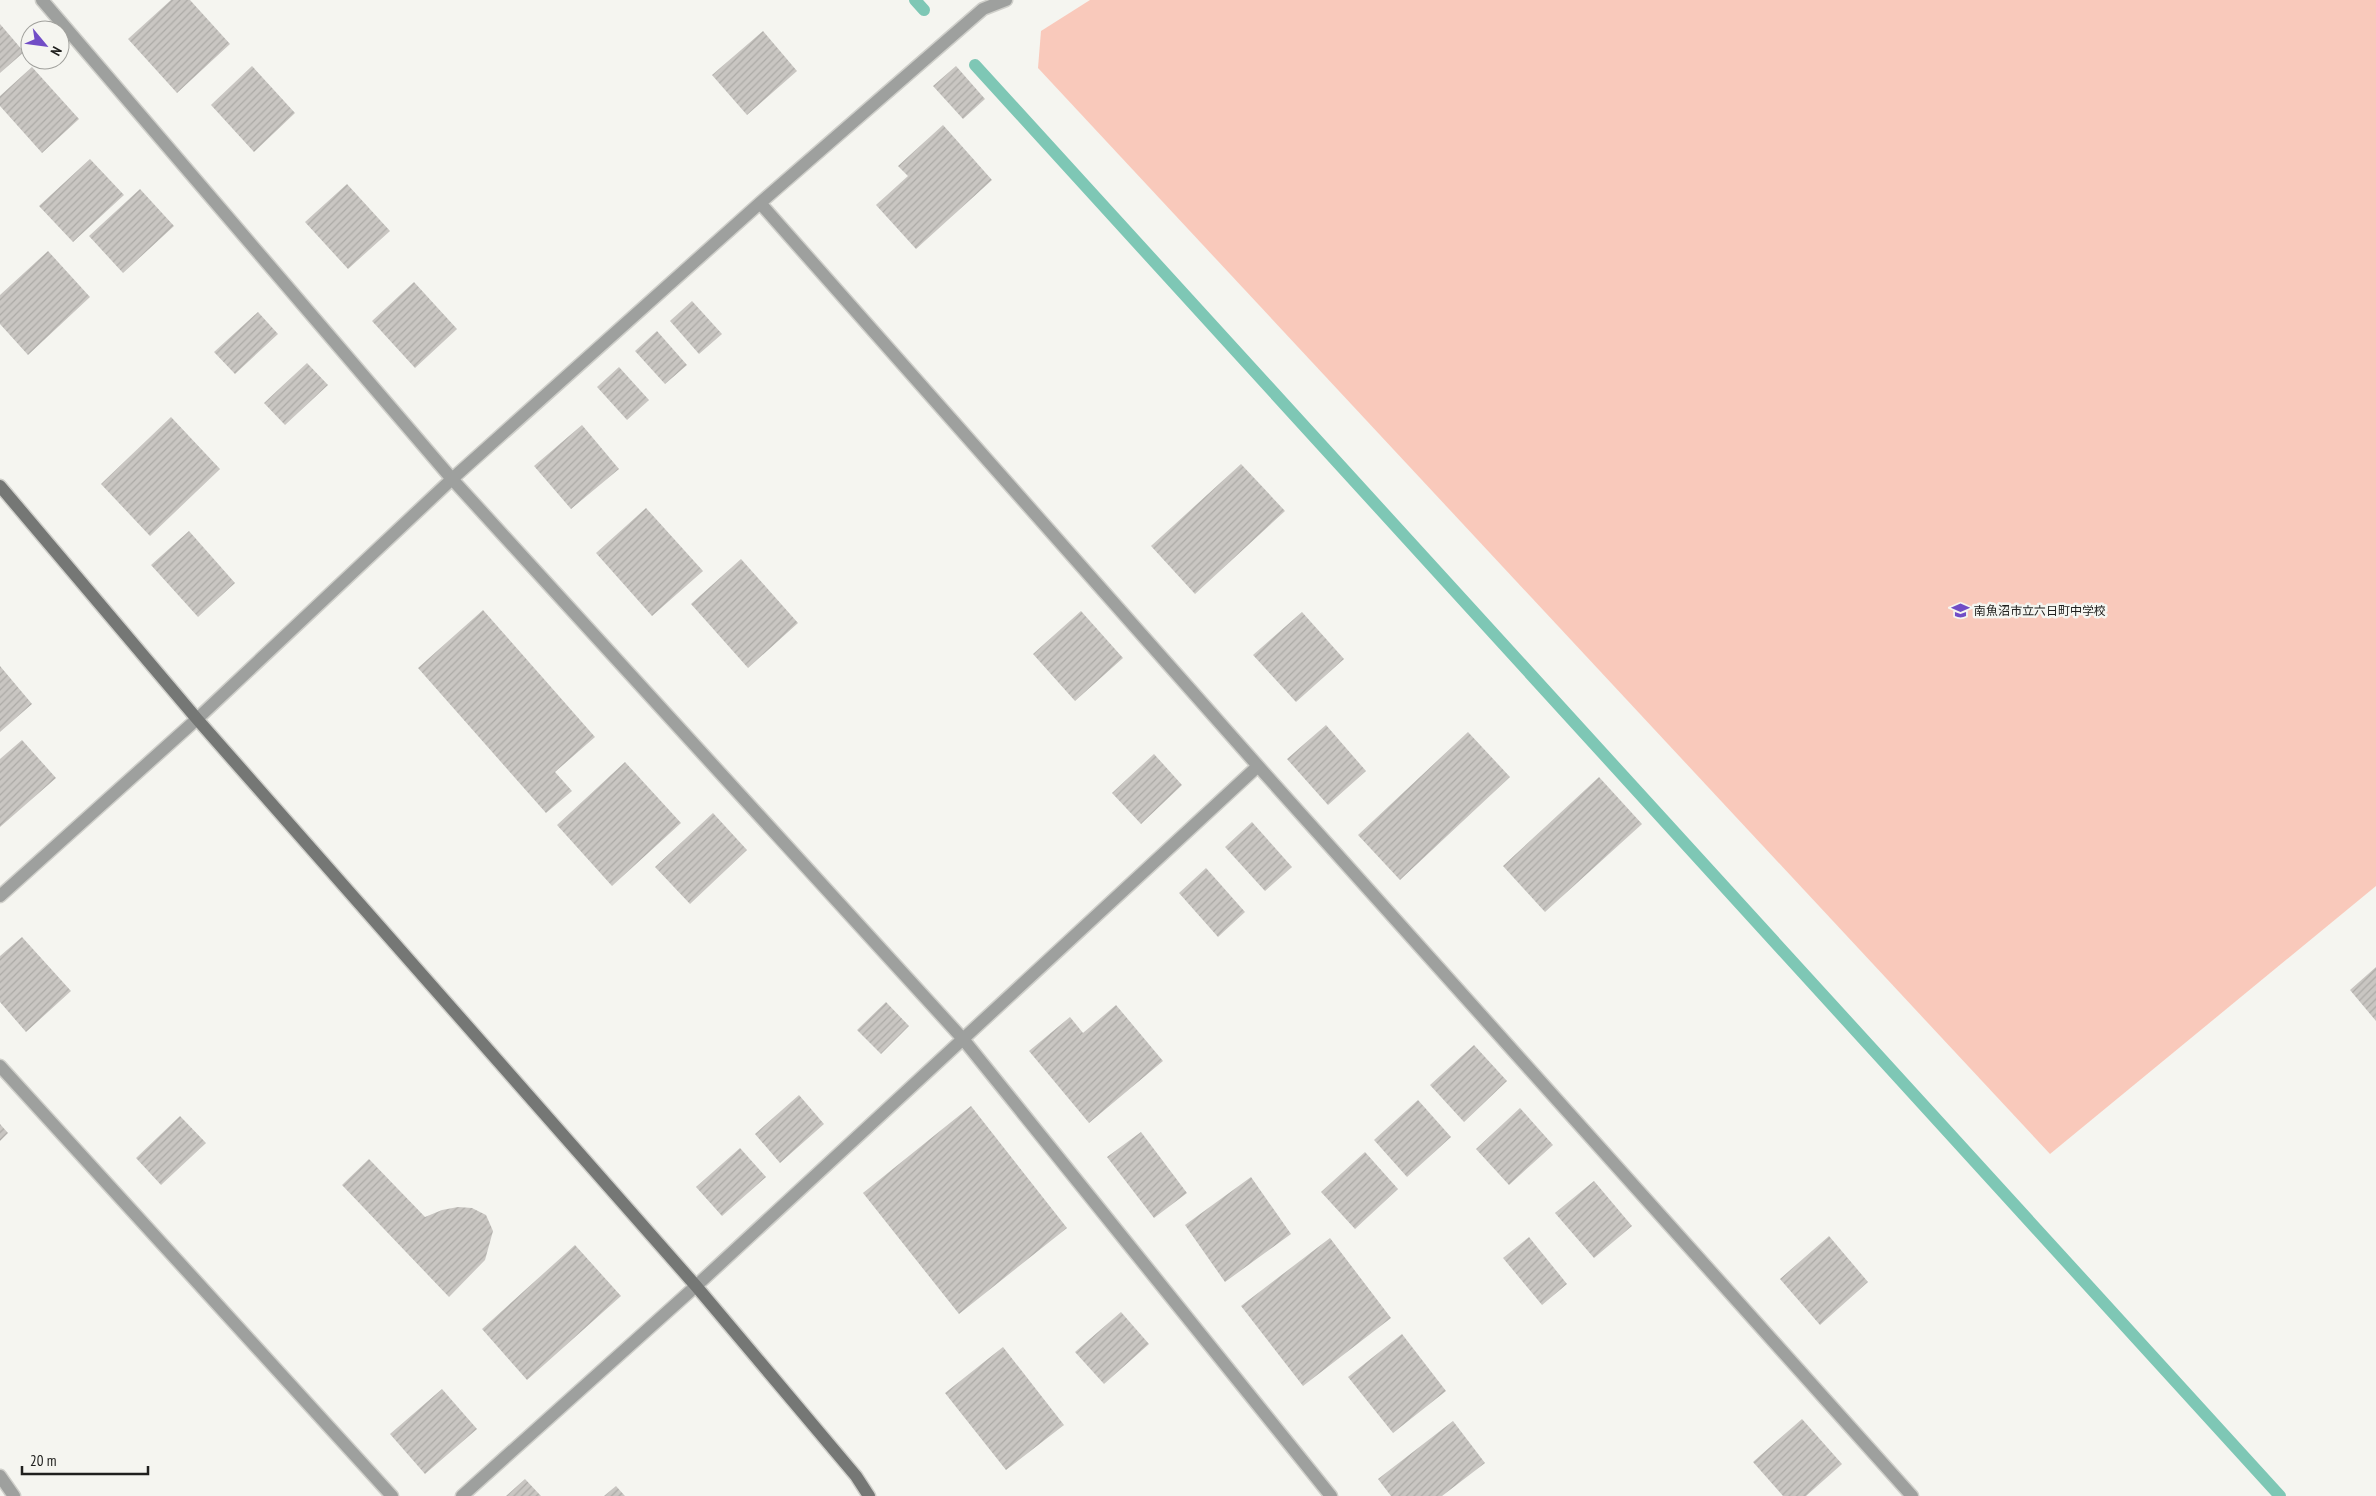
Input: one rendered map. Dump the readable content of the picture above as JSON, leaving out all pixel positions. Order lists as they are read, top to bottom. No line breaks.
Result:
{"places":{"school or university":["南魚沼市立六日町中学校"]},"scale_bar":"20 m","north":"bottom right"}
